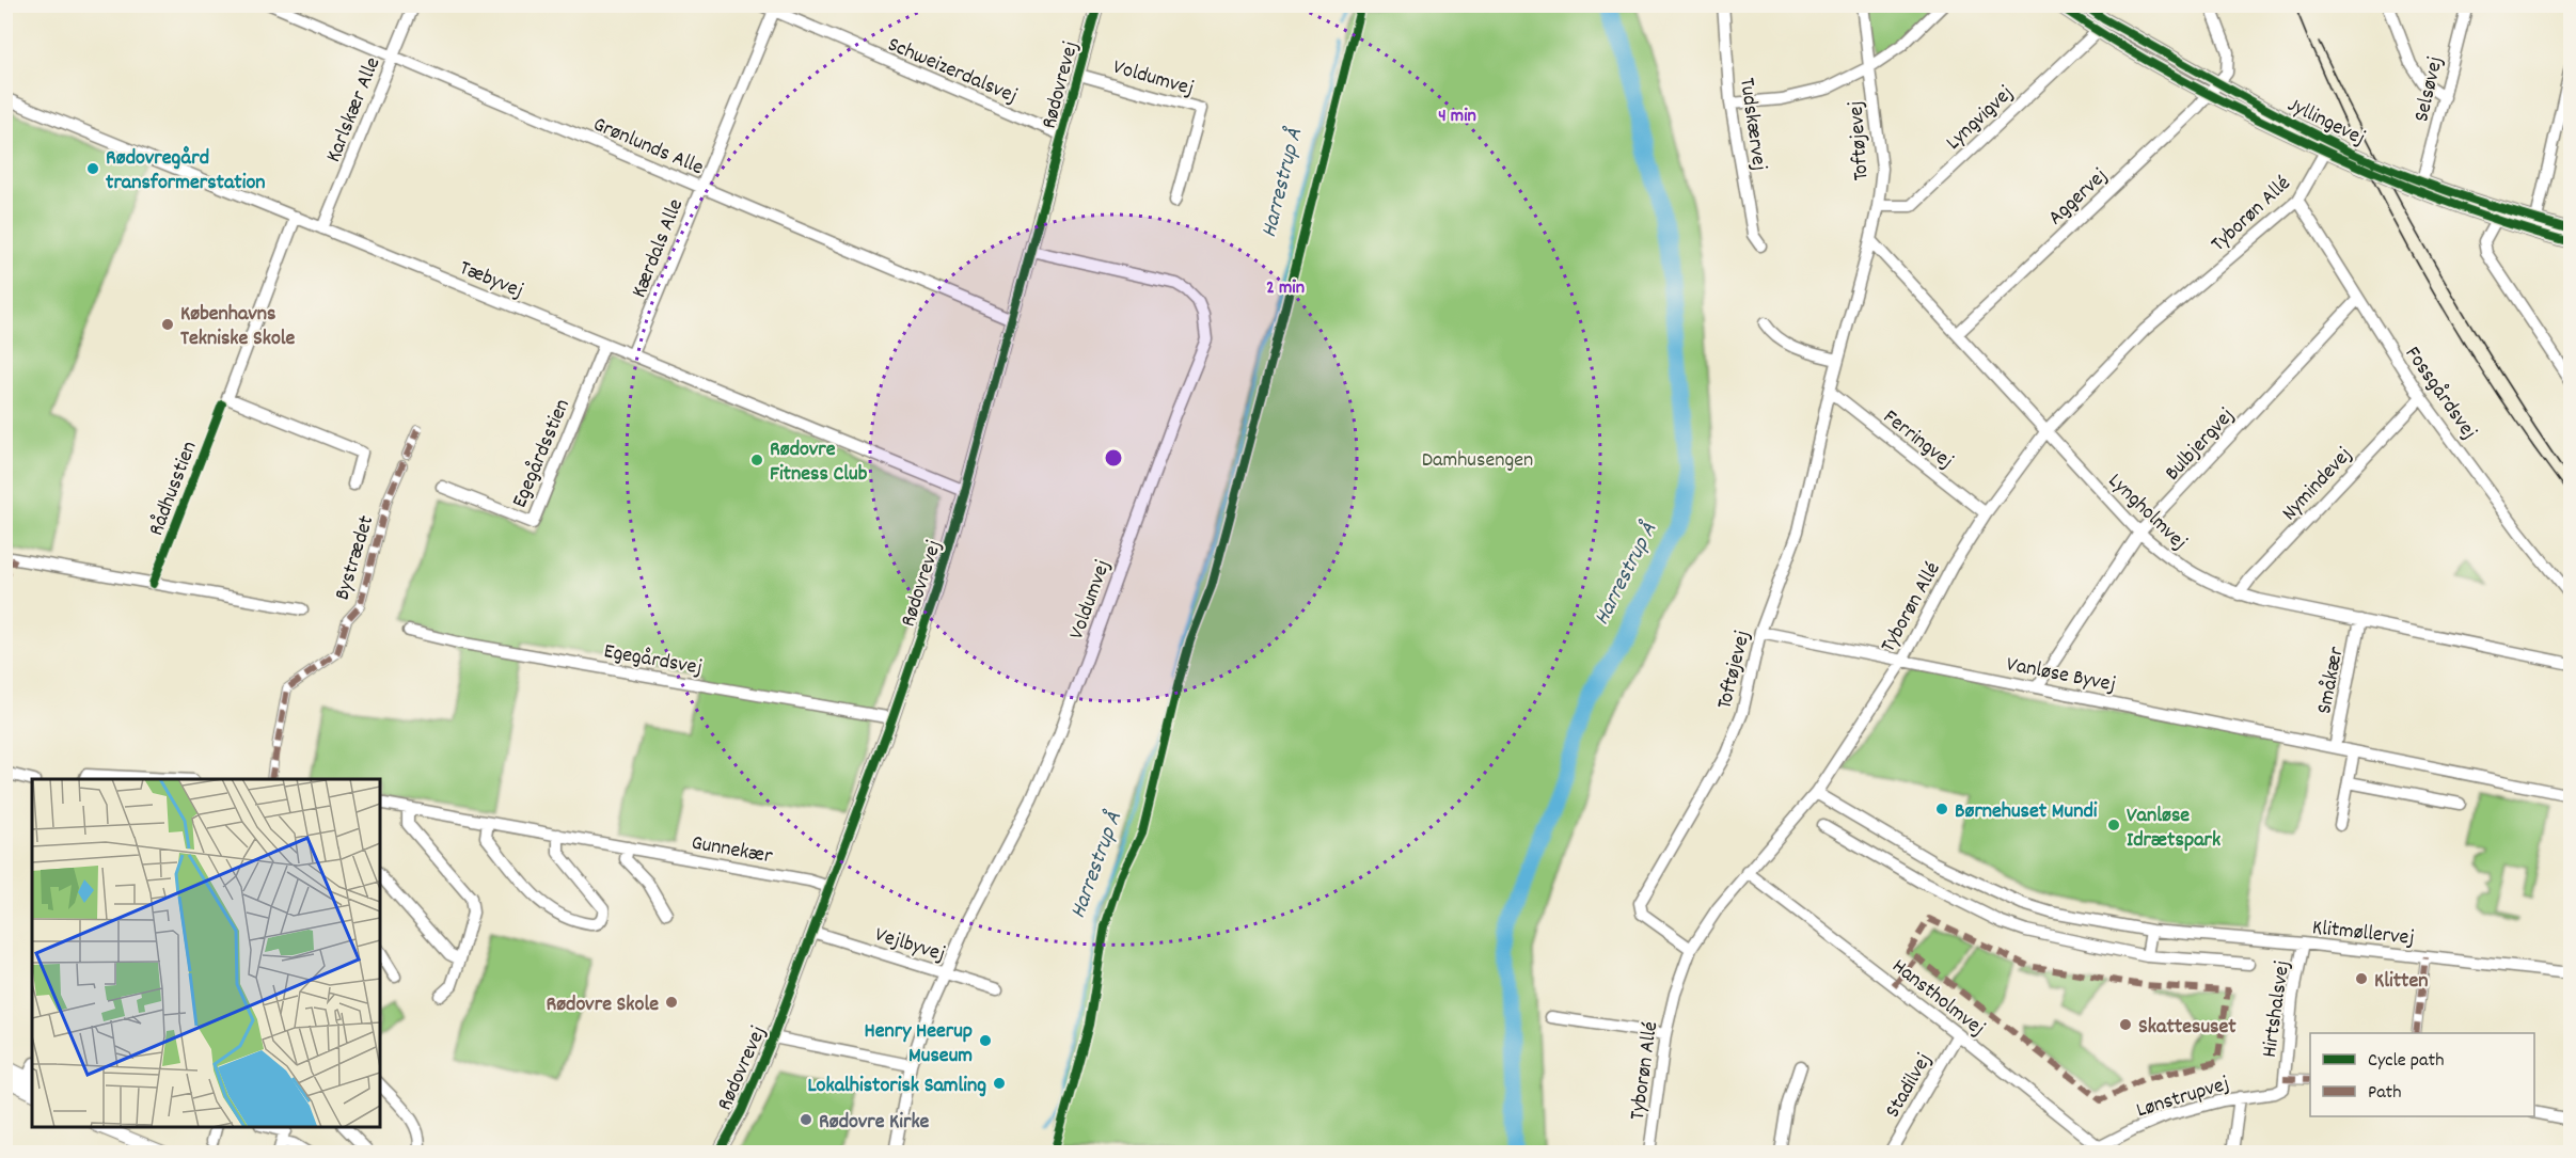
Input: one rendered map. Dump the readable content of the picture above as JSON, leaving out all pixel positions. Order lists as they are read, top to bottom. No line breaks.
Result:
{"streets":{"street":["Schweizerdalsvej","Voldumvej","Rødovrevej","Selsøvej","Karlskær Alle","Lyngvigvej","Jyllingevej","Tudskærvej","Toftøjevej","Grønlunds Alle","Aggervej","Tyborøn Allé","Kærdals Alle","Tæbyvej","Fossgårdsvej","Ferringvej","Bulbjergvej","Egegårdsstien","Nymindevej","Lyngholmvej","Bystrædet","Egegårdsvej","Vanløse Byvej","Småkær","Gunnekær","Klitmøllervej","Vejlbyvej","Hanstholmvej","Hirtshalsvej","Stadilvej","Lønstrupvej"],"cycle path":["Rådhusstien"]},"crossings":[["Schweizerdalsvej","Rødovrevej"],["Schweizerdalsvej","Kærdals Alle"],["Voldumvej","Rødovrevej"],["Voldumvej","Vejlbyvej"],["Rødovrevej","Grønlunds Alle"],["Rødovrevej","Tæbyvej"],["Rødovrevej","Egegårdsvej"],["Rødovrevej","Gunnekær"],["Rødovrevej","Vejlbyvej"],["Selsøvej","Jyllingevej"],["Karlskær Alle","Grønlunds Alle"],["Karlskær Alle","Tæbyvej"],["Lyngvigvej","Jyllingevej"],["Lyngvigvej","Toftøjevej"],["Jyllingevej","Aggervej"],["Jyllingevej","Tyborøn Allé"],["Toftøjevej","Tyborøn Allé"],["Toftøjevej","Ferringvej"],["Toftøjevej","Lyngholmvej"],["Toftøjevej","Vanløse Byvej"],["Grønlunds Alle","Kærdals Alle"],["Aggervej","Lyngholmvej"],["Tyborøn Allé","Fossgårdsvej"],["Tyborøn Allé","Ferringvej"],["Tyborøn Allé","Lyngholmvej"],["Tyborøn Allé","Vanløse Byvej"],["Tyborøn Allé","Klitmøllervej"],["Tyborøn Allé","Hanstholmvej"],["Kærdals Alle","Tæbyvej"],["Tæbyvej","Egegårdsstien"],["Fossgårdsvej","Bulbjergvej"],["Fossgårdsvej","Nymindevej"],["Bulbjergvej","Lyngholmvej"],["Bulbjergvej","Vanløse Byvej"],["Nymindevej","Lyngholmvej"],["Lyngholmvej","Småkær"],["Vanløse Byvej","Småkær"],["Klitmøllervej","Hirtshalsvej"],["Hanstholmvej","Stadilvej"],["Hanstholmvej","Lønstrupvej"],["Hirtshalsvej","Lønstrupvej"]],"water":["Harrestrup Å"],"parks":["Damhusengen"],"places":["Rødovregård transformerstation","Københavns Tekniske Skole","Rødovre Fitness Club","Børnehuset Mundi","Vanløse Idrætspark","Klitten","Rødovre Skole","Skattesuset","Henry Heerup Museum","Lokalhistorisk Samling","Rødovre Kirke"],"legend":["Cycle path","Path"],"rings":["4 min","2 min"]}
